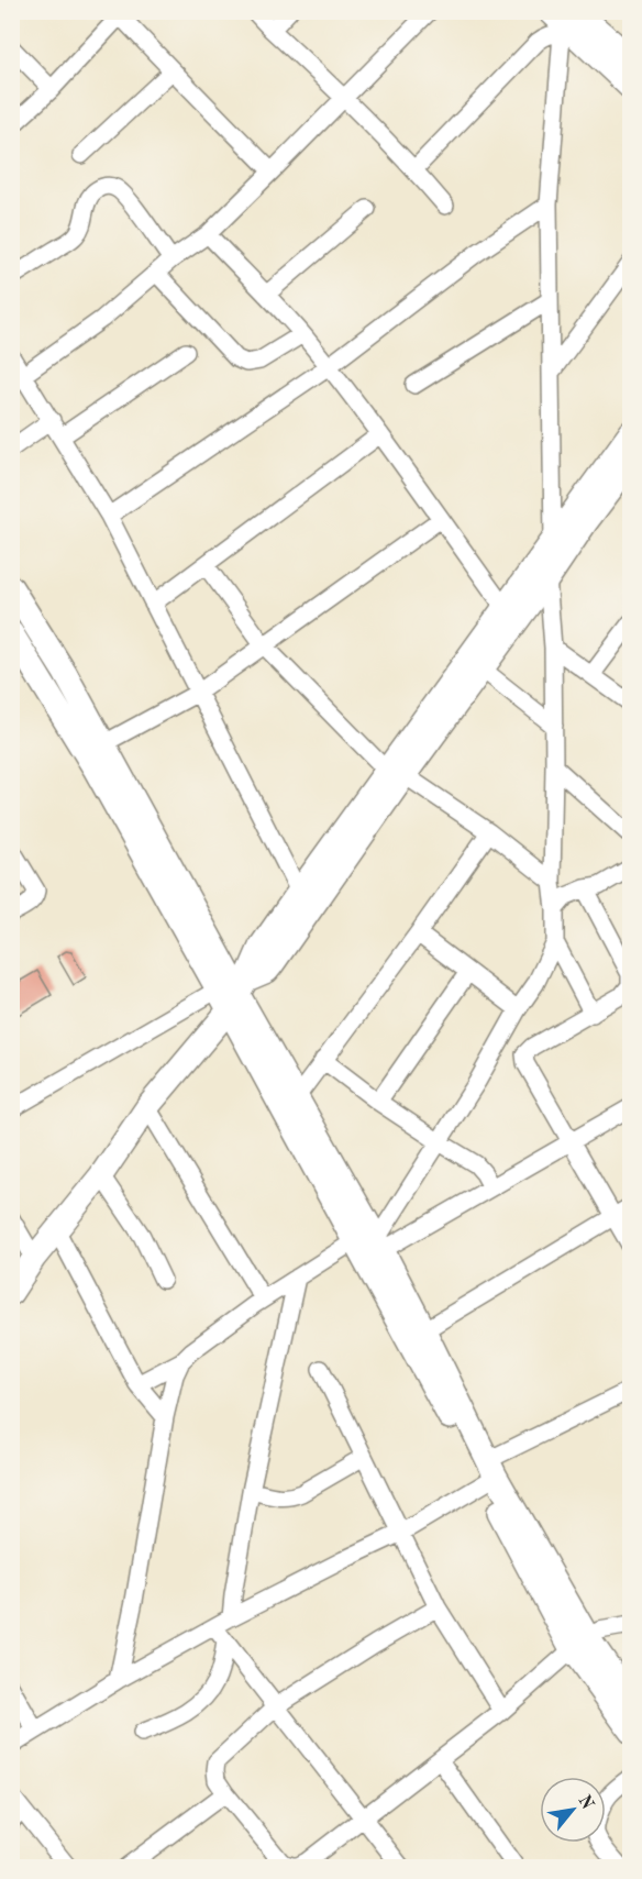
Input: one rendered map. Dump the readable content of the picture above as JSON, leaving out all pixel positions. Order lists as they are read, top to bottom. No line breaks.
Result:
{"north":"top right"}
